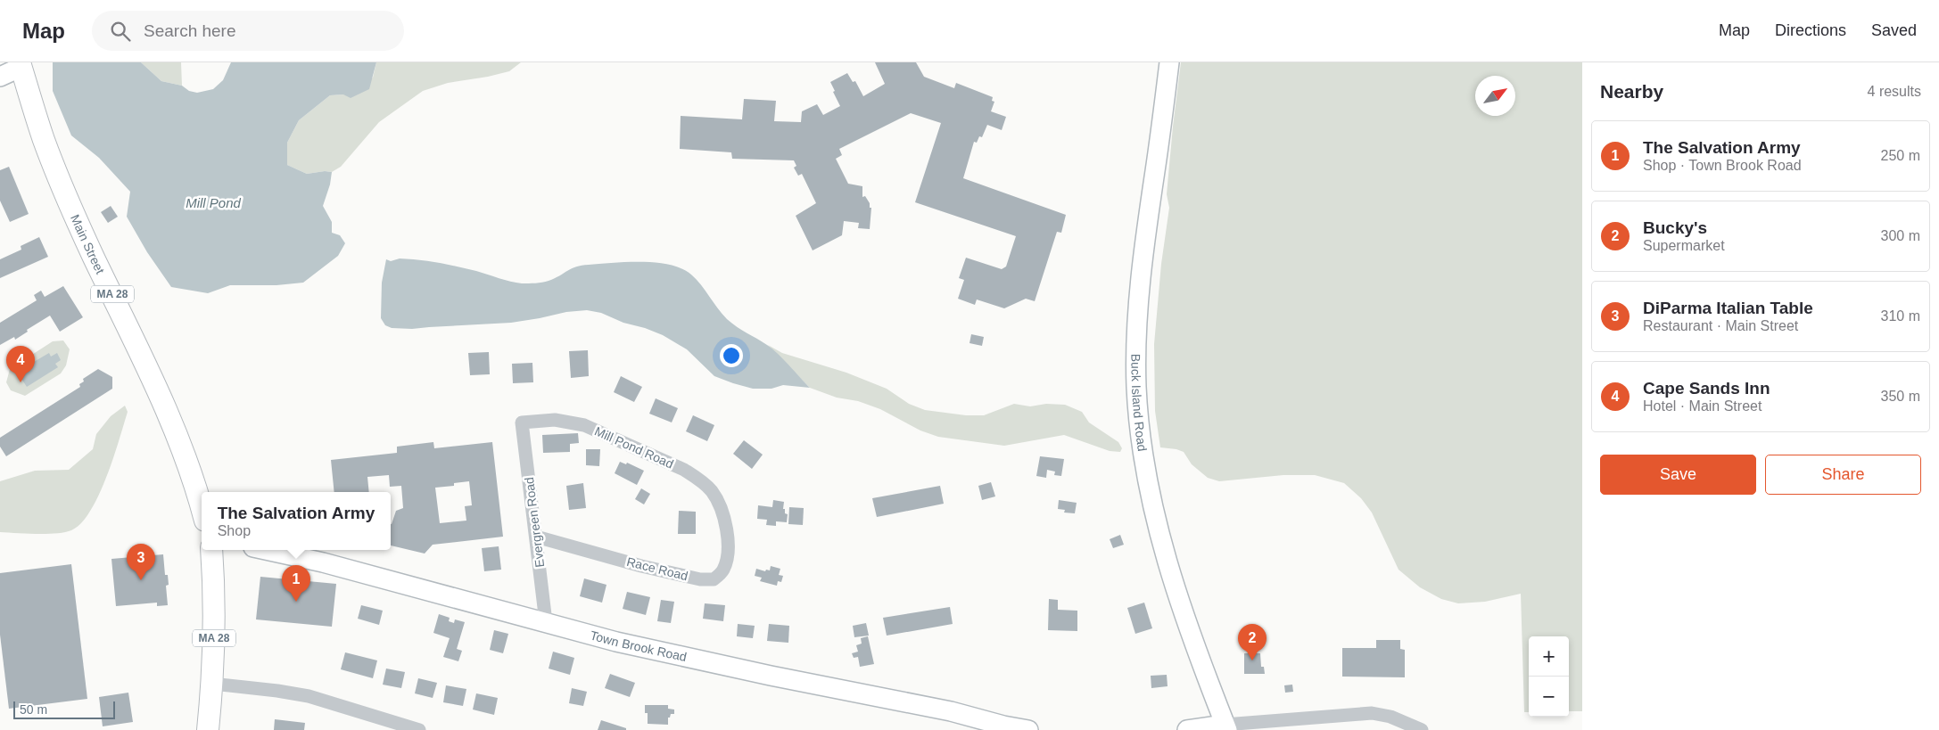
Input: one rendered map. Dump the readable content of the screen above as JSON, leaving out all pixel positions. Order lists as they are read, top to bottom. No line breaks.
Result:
{"streets":{"main road":["Main Street","MA 28","Buck Island Road","Town Brook Road"],"street":["Mill Pond Road","Evergreen Road","Race Road"]},"crossings":[["Mill Pond Road","Evergreen Road"],["Mill Pond Road","Race Road"],["Evergreen Road","Race Road"],["Evergreen Road","Town Brook Road"]],"water":["Mill Pond"],"scale_bar":"50 m","north":"top right","page":{"header":"Map","search":"Search here","nav":["Map","Directions","Saved"],"heading":["Nearby","4 results"],"list":[{"mark":"1","name":"The Salvation Army","note":"Shop · Town Brook Road","value":"250 m"},{"mark":"2","name":"Bucky's","note":"Supermarket","value":"300 m"},{"mark":"3","name":"DiParma Italian Table","note":"Restaurant · Main Street","value":"310 m"},{"mark":"4","name":"Cape Sands Inn","note":"Hotel · Main Street","value":"350 m"}],"pins":["4","3","1","2"],"buttons":["Save","Share"],"popup":["The Salvation Army","Shop"],"map_buttons":["+","−"],"scale":"50 m"}}
